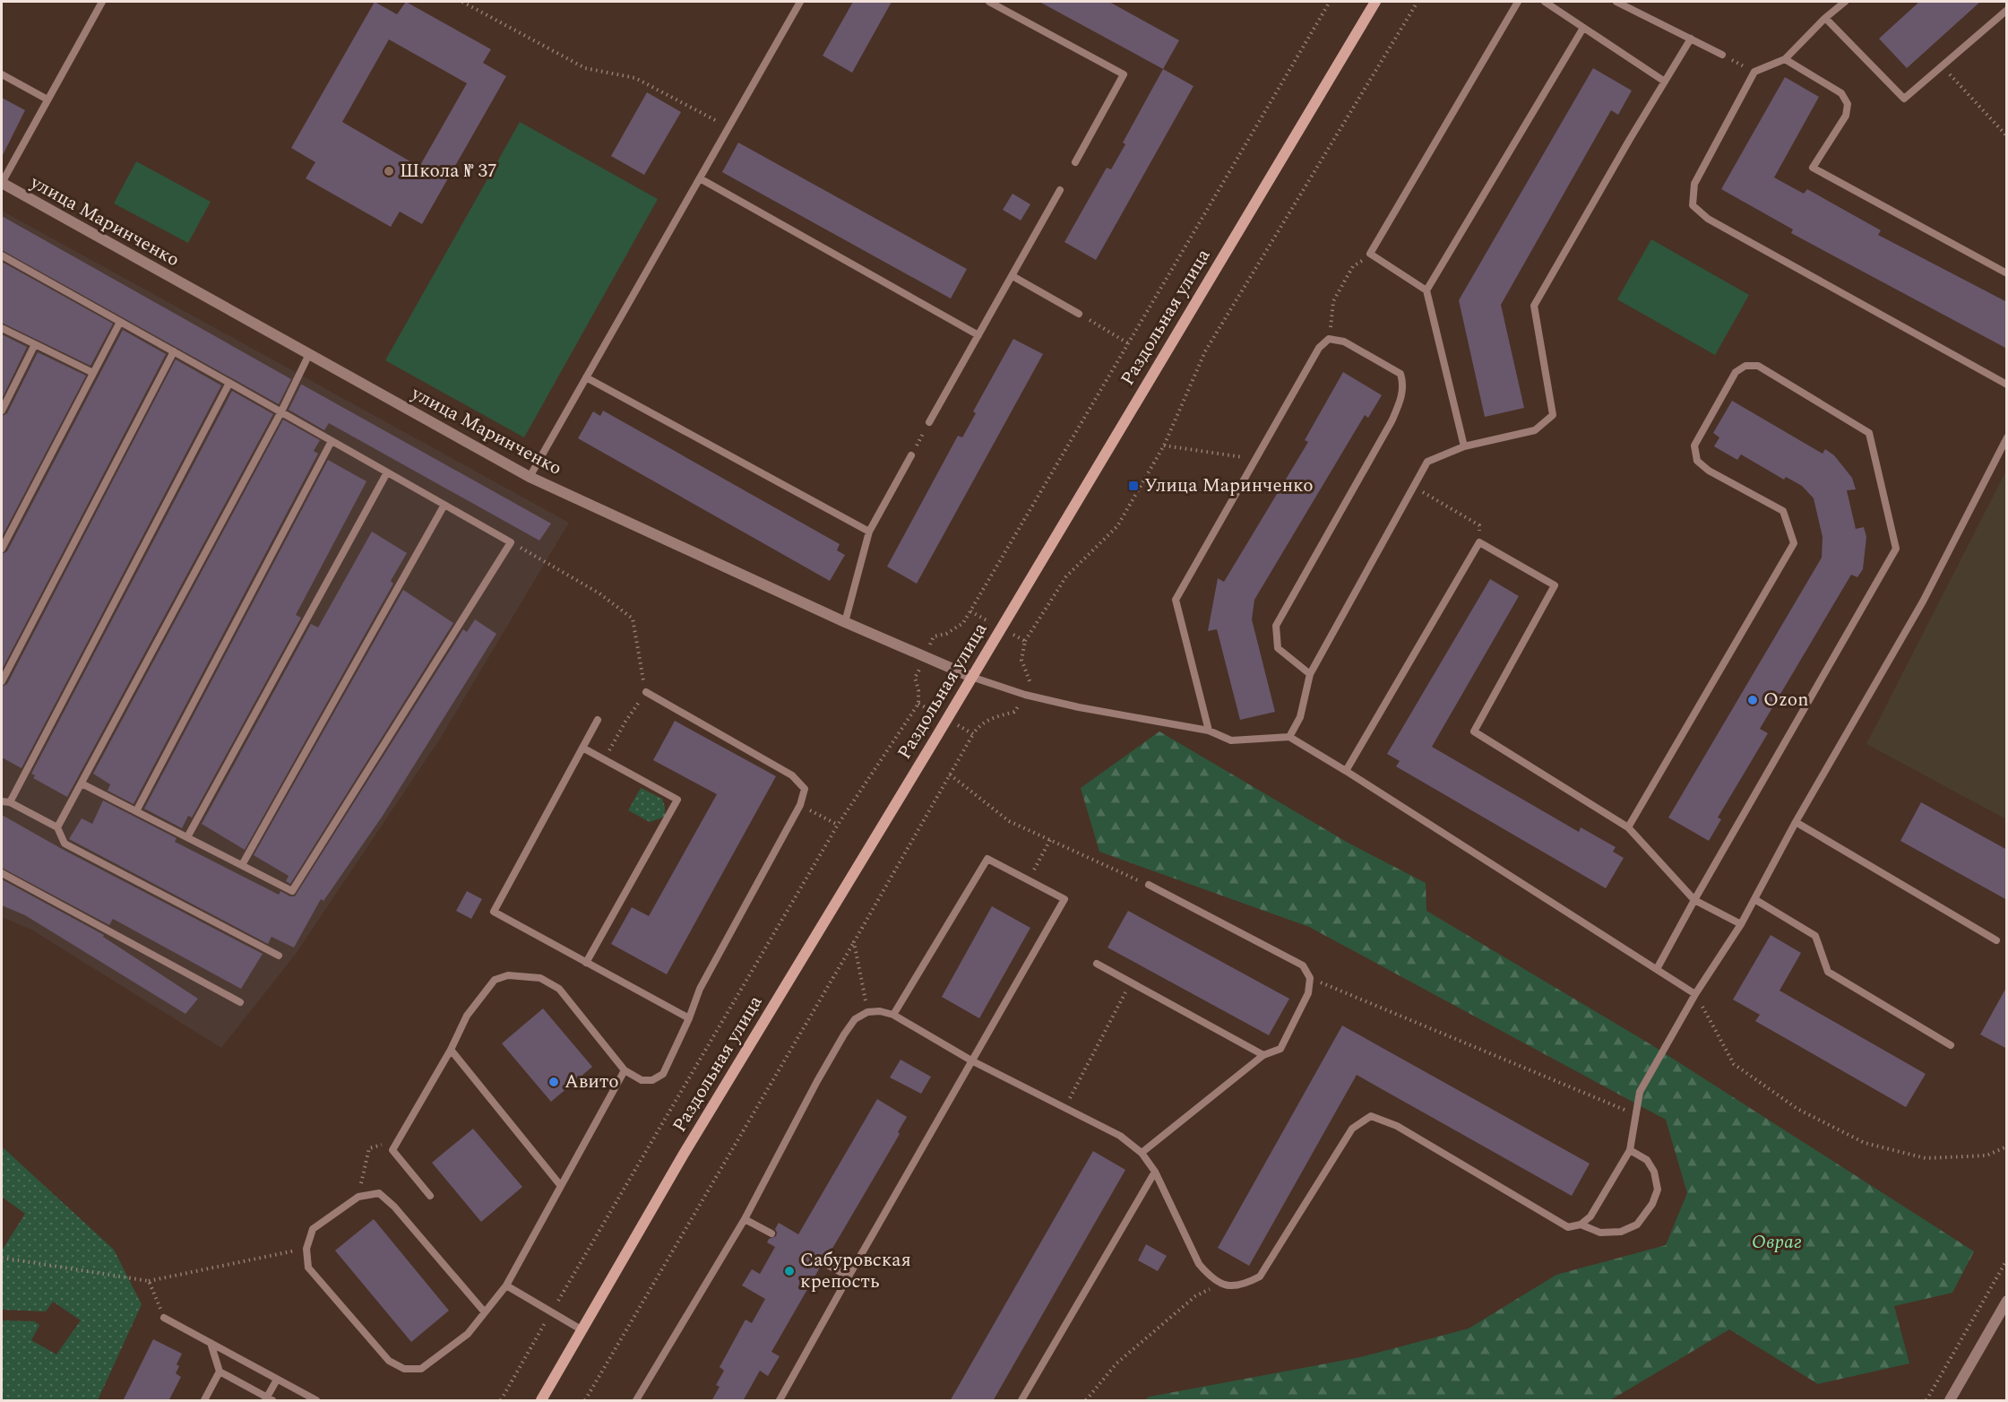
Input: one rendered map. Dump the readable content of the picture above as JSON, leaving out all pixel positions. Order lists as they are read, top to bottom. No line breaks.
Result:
{"streets":{"main road":["Раздольная улица"],"street":["улица Маринченко"]},"crossings":[["улица Маринченко","Раздольная улица"]],"parks":["Овраг"],"places":{"other":["Школа № 37","Ozon","Авито","Сабуровская крепость"],"transit":["Улица Маринченко"]}}
